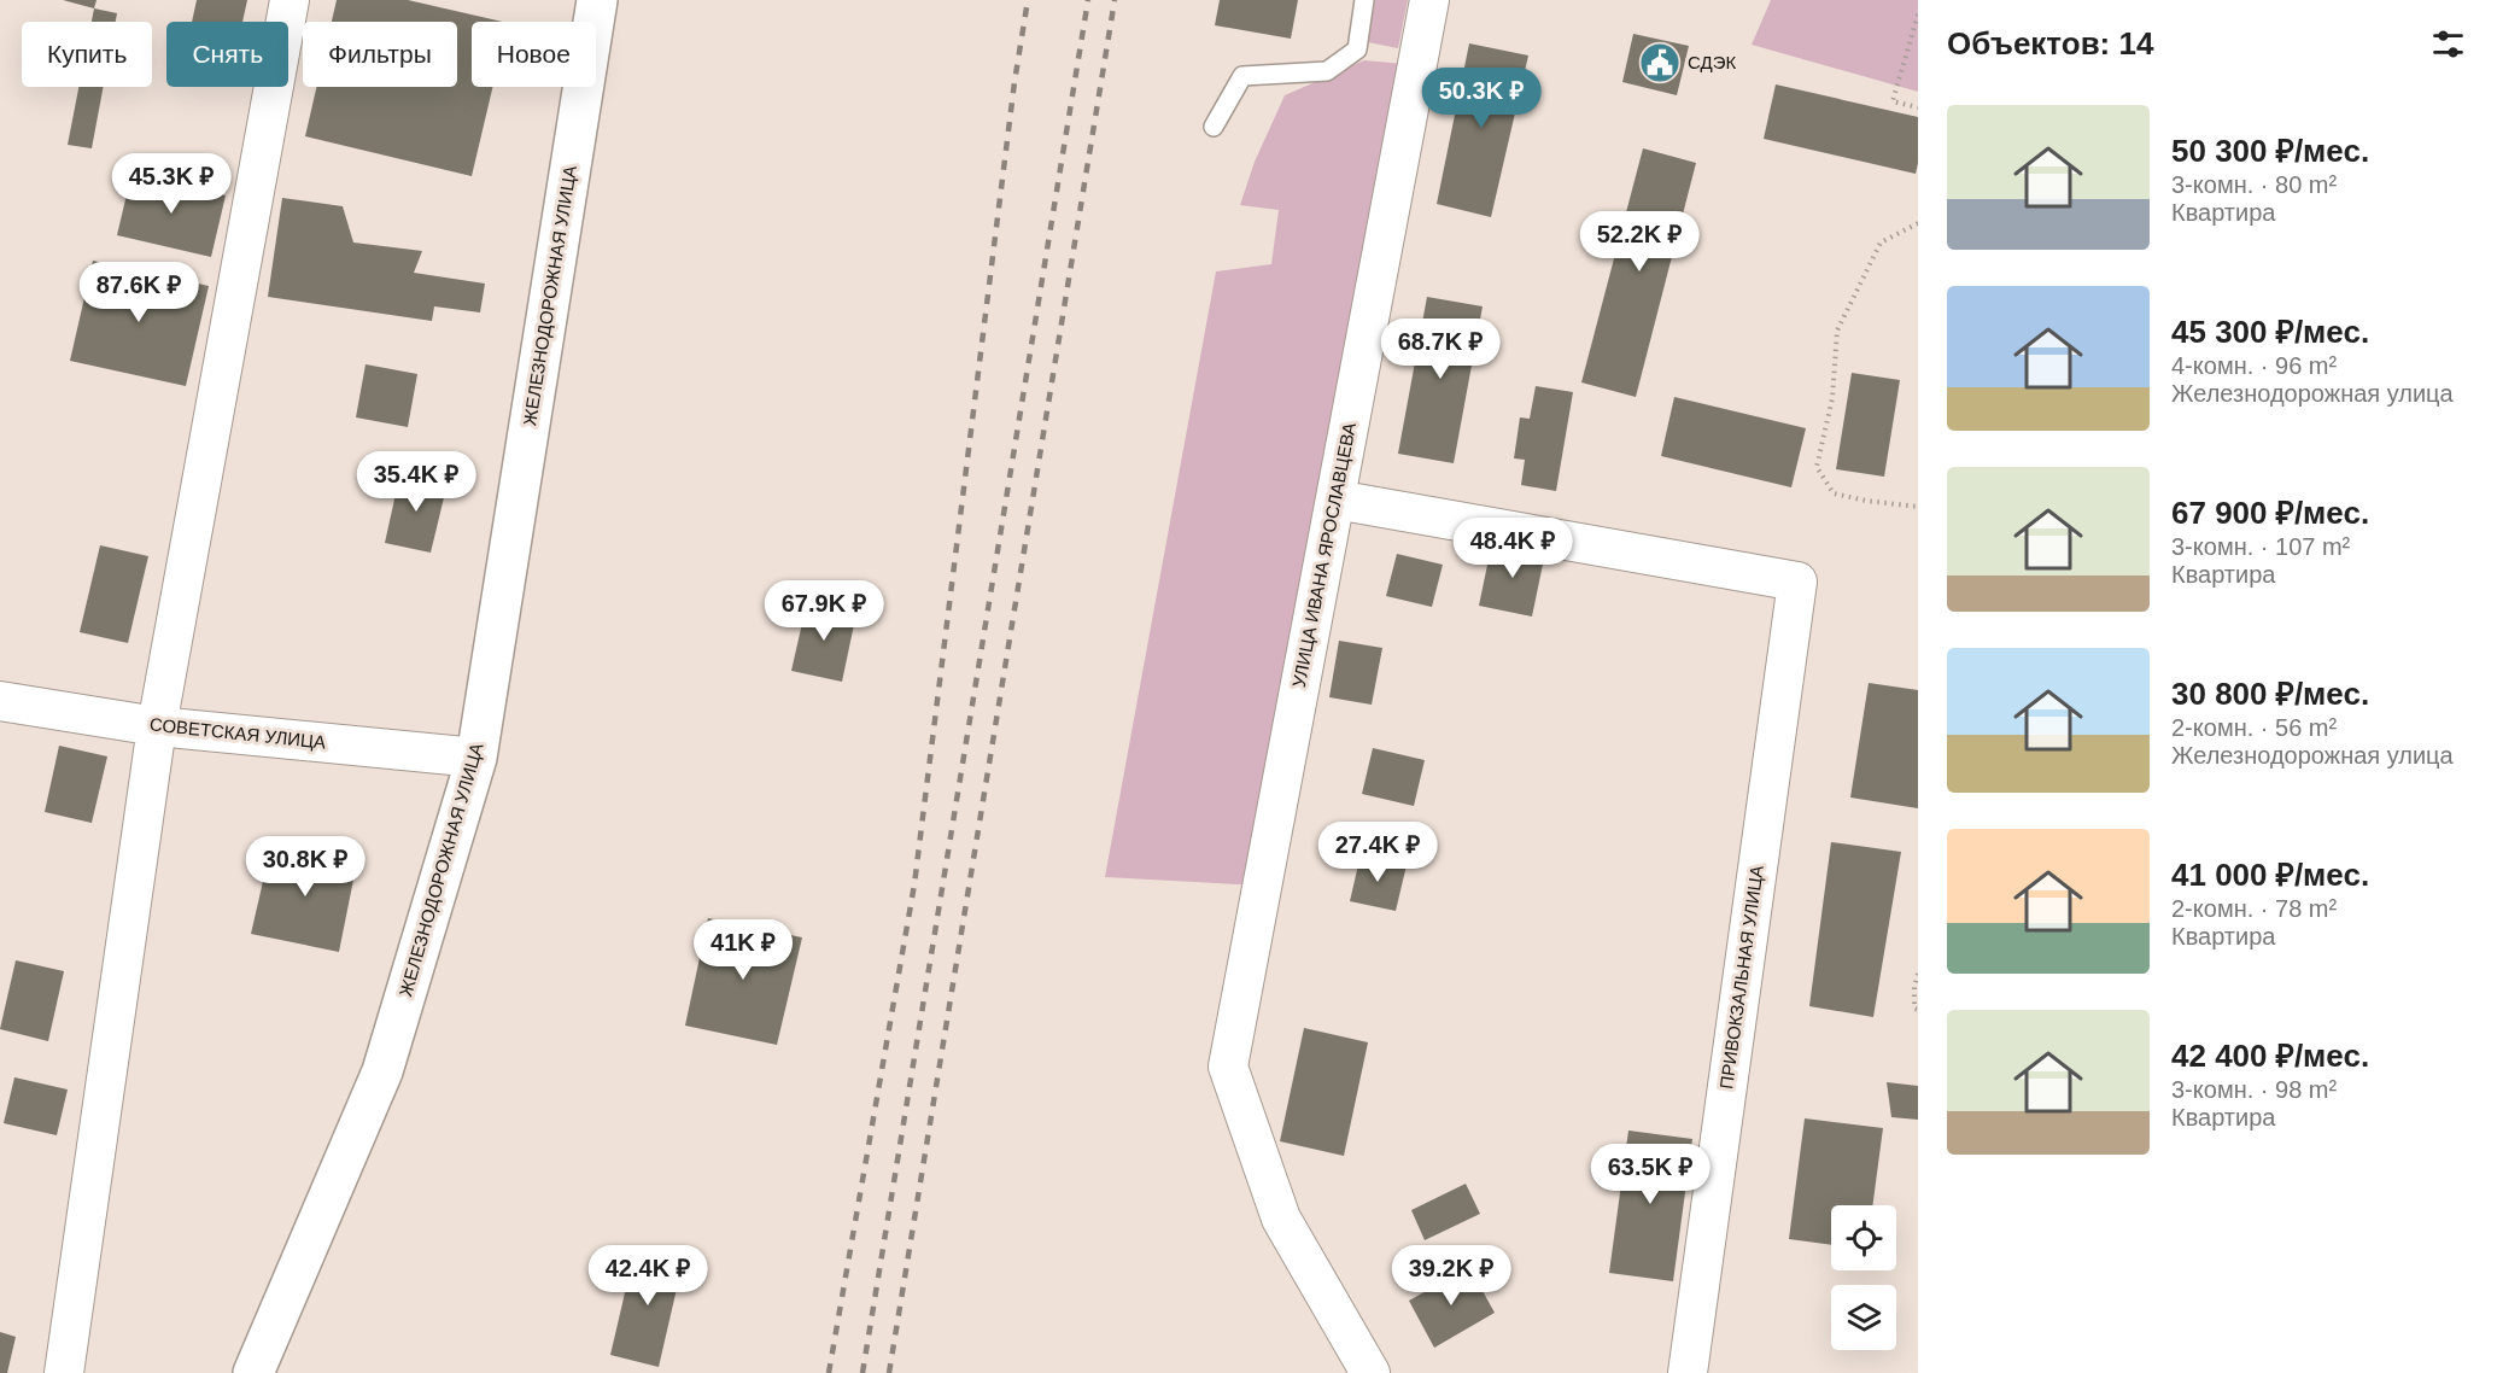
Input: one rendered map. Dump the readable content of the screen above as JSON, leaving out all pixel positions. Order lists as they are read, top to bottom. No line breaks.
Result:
{"streets":{"street":["ЖЕЛЕЗНОДОРОЖНАЯ УЛИЦА","УЛИЦА ИВАНА ЯРОСЛАВЦЕВА","СОВЕТСКАЯ УЛИЦА","ПРИВОКЗАЛЬНАЯ УЛИЦА"]},"crossings":[["ЖЕЛЕЗНОДОРОЖНАЯ УЛИЦА","СОВЕТСКАЯ УЛИЦА"],["УЛИЦА ИВАНА ЯРОСЛАВЦЕВА","ПРИВОКЗАЛЬНАЯ УЛИЦА"]],"places":{"public building":["СДЭК"]},"page":{"heading":"Объектов: 14","chip":["Купить","Снять","Фильтры","Новое"],"price":["50.3K ₽","45.3K ₽","52.2K ₽","87.6K ₽","68.7K ₽","35.4K ₽","48.4K ₽","67.9K ₽","27.4K ₽","30.8K ₽","41K ₽","63.5K ₽","42.4K ₽","39.2K ₽"],"list":[{"name":"50 300 ₽/мес.","note":"3-комн. · 80 m² · Квартира"},{"name":"45 300 ₽/мес.","note":"4-комн. · 96 m² · Железнодорожная улица"},{"name":"67 900 ₽/мес.","note":"3-комн. · 107 m² · Квартира"},{"name":"30 800 ₽/мес.","note":"2-комн. · 56 m² · Железнодорожная улица"},{"name":"41 000 ₽/мес.","note":"2-комн. · 78 m² · Квартира"},{"name":"42 400 ₽/мес.","note":"3-комн. · 98 m² · Квартира"}]}}
